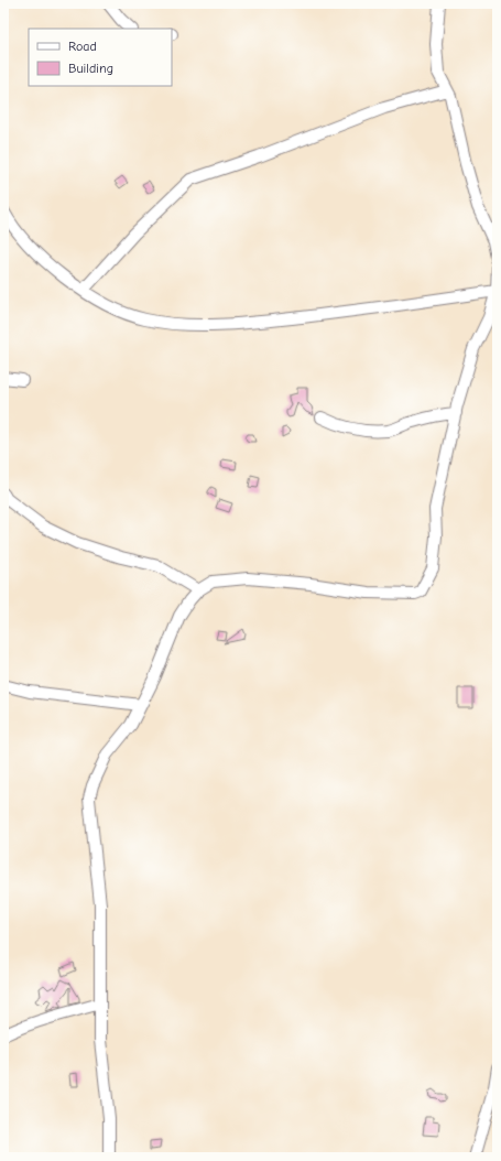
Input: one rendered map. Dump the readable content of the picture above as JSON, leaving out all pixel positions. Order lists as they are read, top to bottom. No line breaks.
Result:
{"legend":["Road","Building"]}
